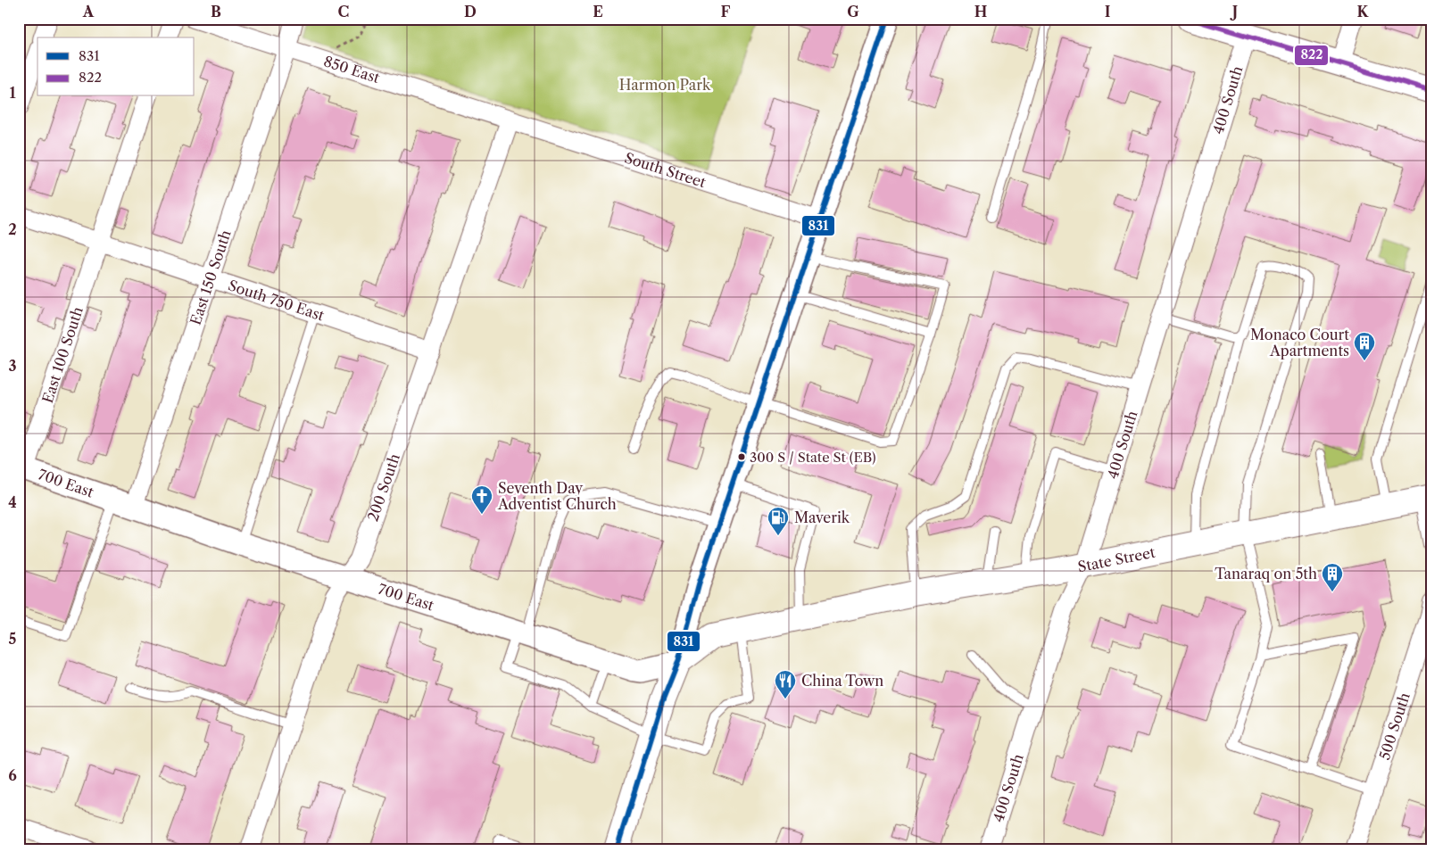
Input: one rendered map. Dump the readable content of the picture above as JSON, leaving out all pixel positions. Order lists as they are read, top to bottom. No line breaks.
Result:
{"streets":{"main road":["State Street"],"street":["850 East","400 South","South Street","East 150 South","South 750 East","East 100 South","700 East","200 South","500 South"]},"crossings":[["850 East","South Street"],["850 East","East 150 South"],["850 East","200 South"],["400 South","State Street"],["South Street","200 South"],["East 150 South","South 750 East"],["East 150 South","700 East"],["South 750 East","East 100 South"],["South 750 East","200 South"],["East 100 South","700 East"],["700 East","200 South"],["700 East","State Street"]],"parks":["Harmon Park"],"places":{"building":["Monaco Court Apartments","Tanaraq on 5th"],"other":["300 S / State St (EB)"],"church":["Seventh Day Adventist Church"],"fuel station":["Maverik"],"restaurant":["China Town"]},"lines":["transit line 831","transit line 822"],"legend":["831","822"],"grid":{"columns":["A","B","C","D","E","F","G","H","I","J","K"],"rows":["1","2","3","4","5","6"]}}
